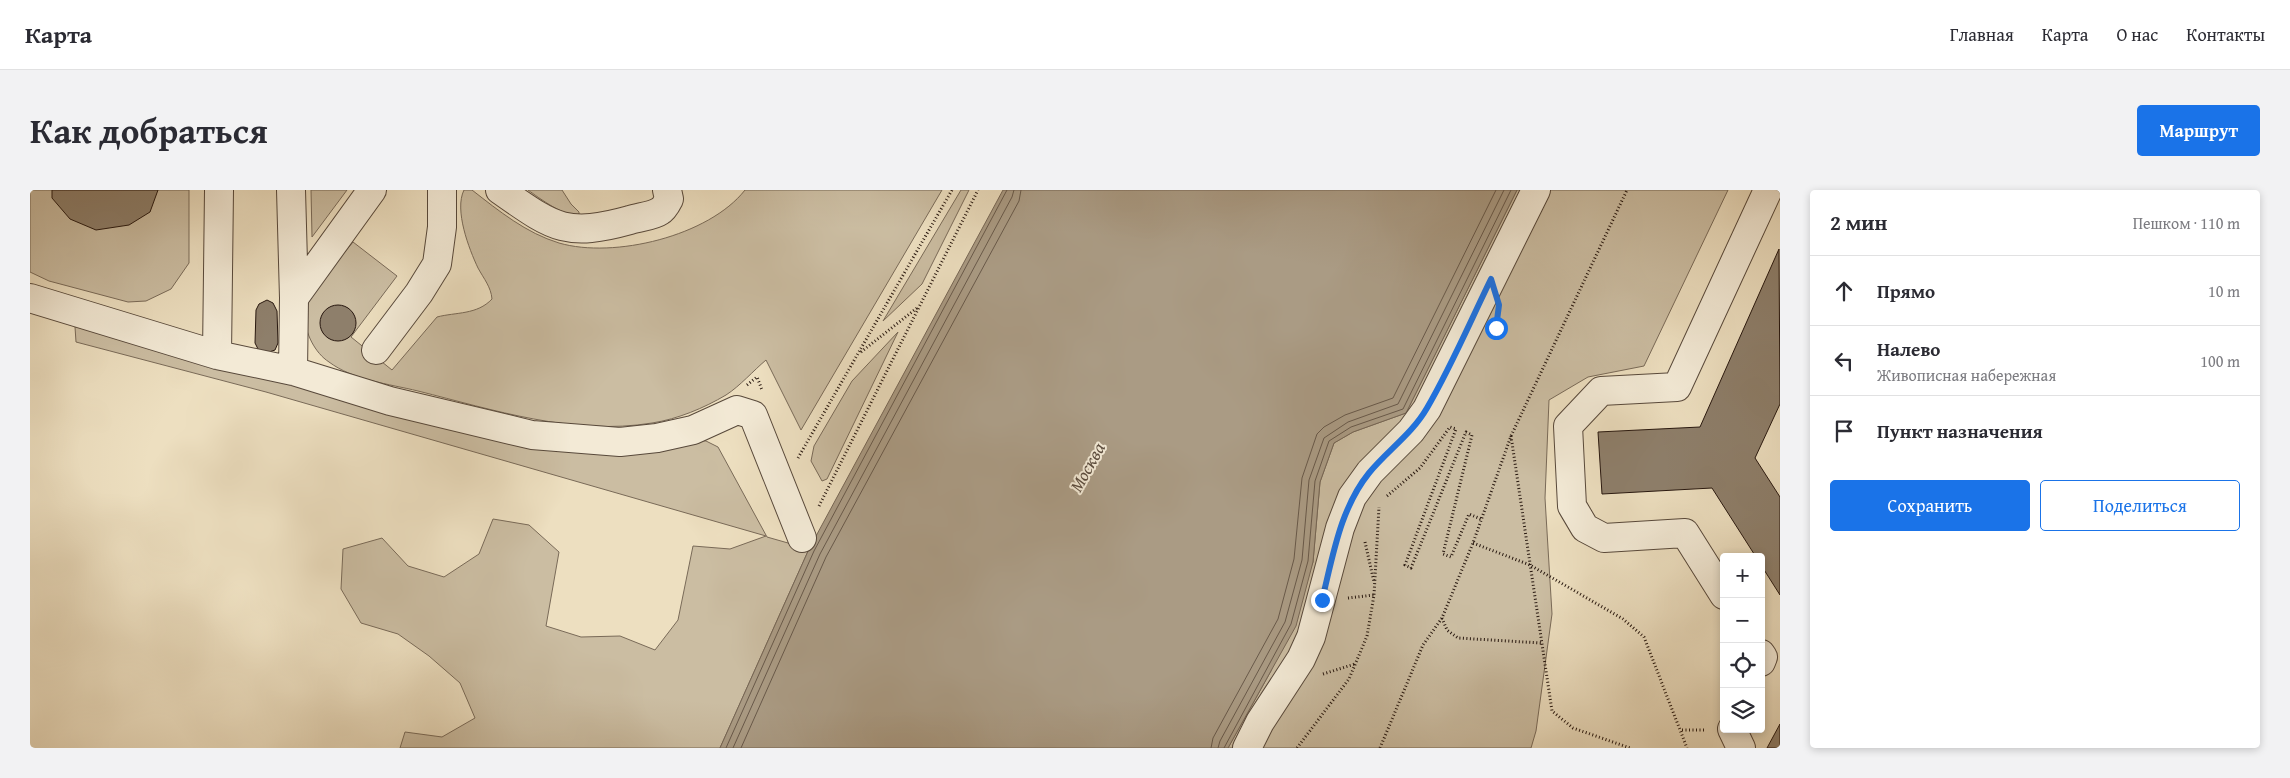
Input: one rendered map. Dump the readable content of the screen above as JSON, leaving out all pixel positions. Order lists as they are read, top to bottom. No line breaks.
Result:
{"water":["Москва"],"page":{"header":"Карта","nav":["Главная","Карта","О нас","Контакты"],"title":"Как добраться","buttons":["Маршрут",["Сохранить","Поделиться"]],"heading":["2 мин","Пешком · 110 m"],"list":[["Прямо","10 m"],["Налево","Живописная набережная","100 m"],"Пункт назначения"],"map_buttons":["+","−"]}}
